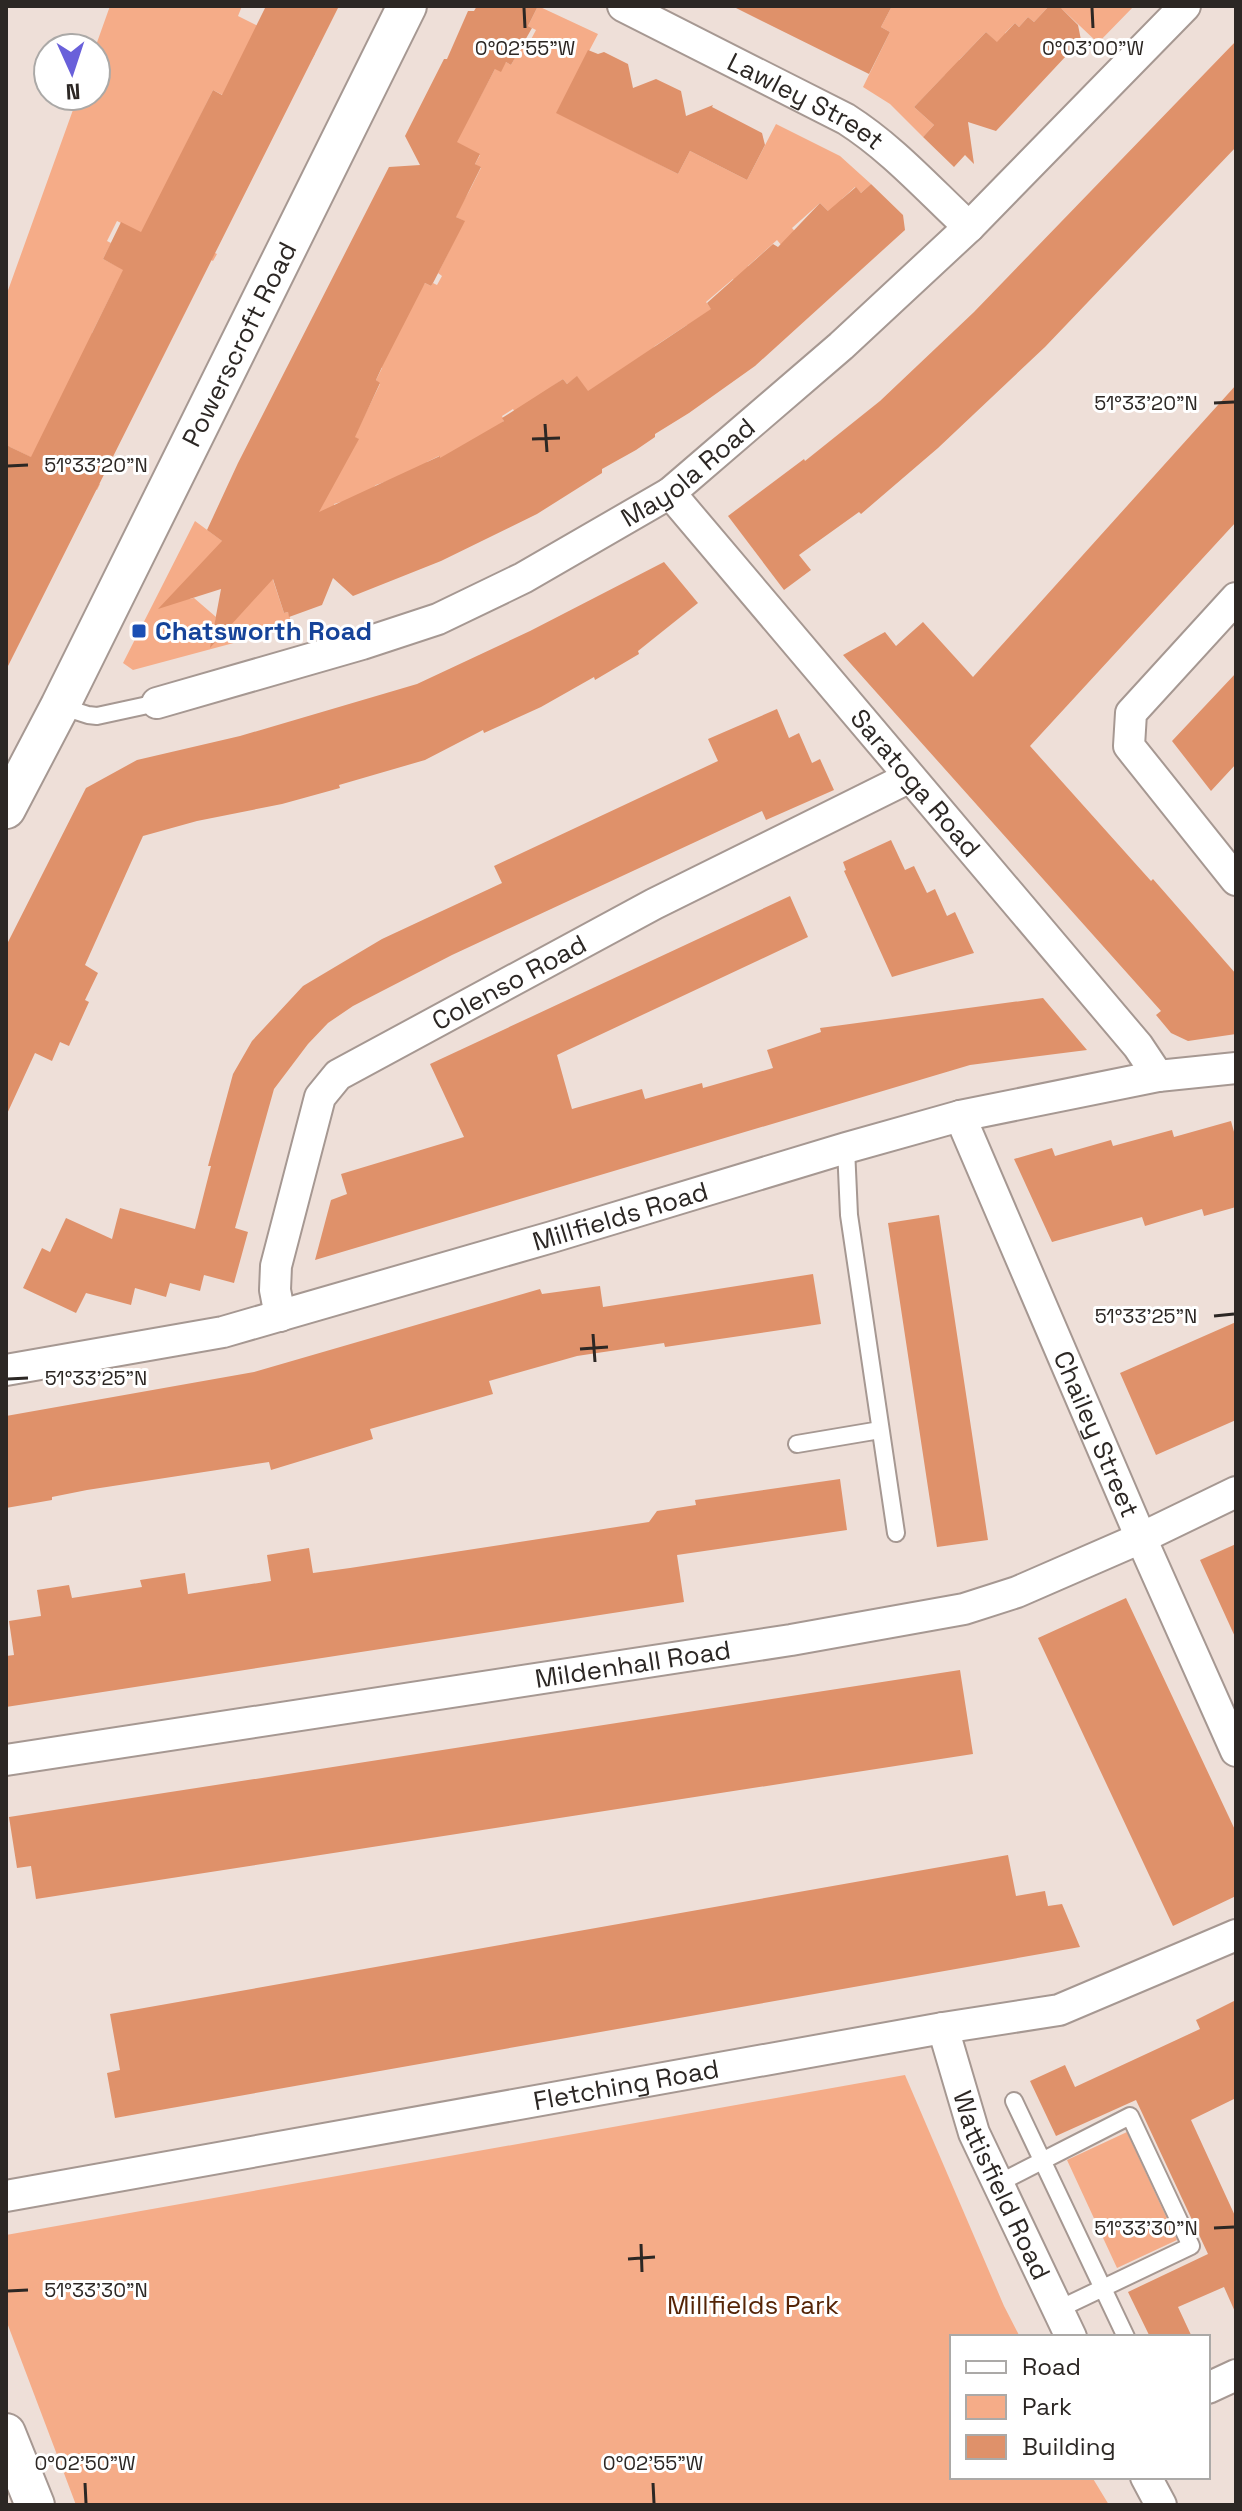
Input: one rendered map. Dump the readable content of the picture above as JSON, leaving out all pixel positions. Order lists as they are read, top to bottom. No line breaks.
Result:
{"streets":{"street":["Lawley Street","Powerscroft Road","Mayola Road","Saratoga Road","Colenso Road","Millfields Road","Chailey Street","Mildenhall Road","Fletching Road","Wattisfield Road"]},"crossings":[["Lawley Street","Mayola Road"],["Powerscroft Road","Mayola Road"],["Mayola Road","Saratoga Road"],["Saratoga Road","Colenso Road"],["Saratoga Road","Millfields Road"],["Colenso Road","Millfields Road"],["Millfields Road","Chailey Street"],["Chailey Street","Mildenhall Road"],["Fletching Road","Wattisfield Road"]],"parks":["Millfields Park"],"places":{"transit":["Chatsworth Road"]},"legend":["Road","Park","Building"],"north":"bottom","coordinates":["0°02'55\"W","0°03'00\"W","51°33'20\"N","51°33'25\"N","51°33'30\"N","0°02'50\"W"]}
